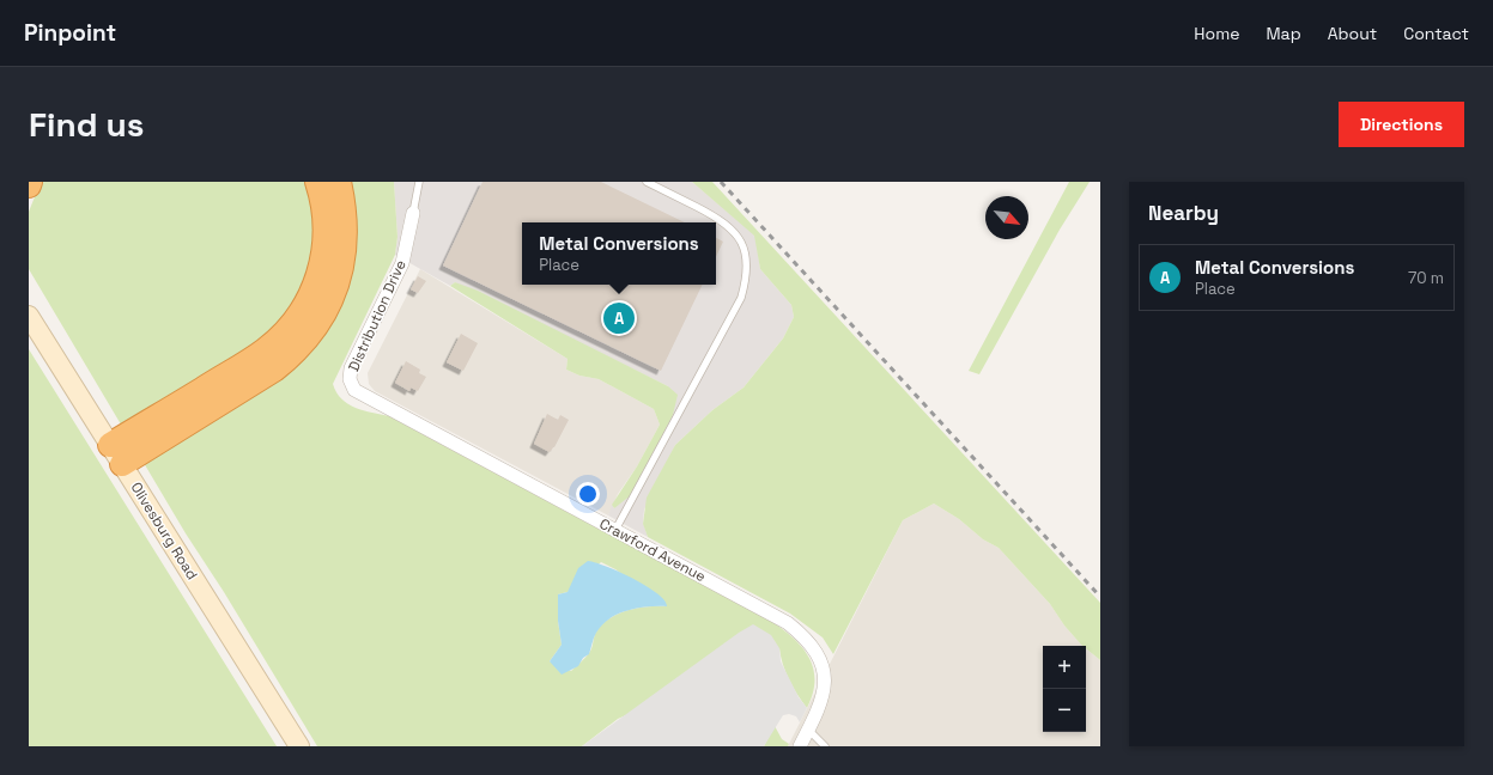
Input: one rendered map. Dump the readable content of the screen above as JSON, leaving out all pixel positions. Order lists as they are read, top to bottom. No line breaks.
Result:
{"streets":{"main road":["Olivesburg Road"],"street":["Distribution Drive","Crawford Avenue"]},"crossings":[["Distribution Drive","Crawford Avenue"]],"north":"bottom right","page":{"header":"Pinpoint","nav":["Home","Map","About","Contact"],"buttons":"Directions","title":"Find us","heading":"Nearby","popup":["Metal Conversions","Place"],"list":[{"mark":"A","name":"Metal Conversions","note":"Place","value":"70 m"}],"pins":"A","map_buttons":["+","−"]}}
